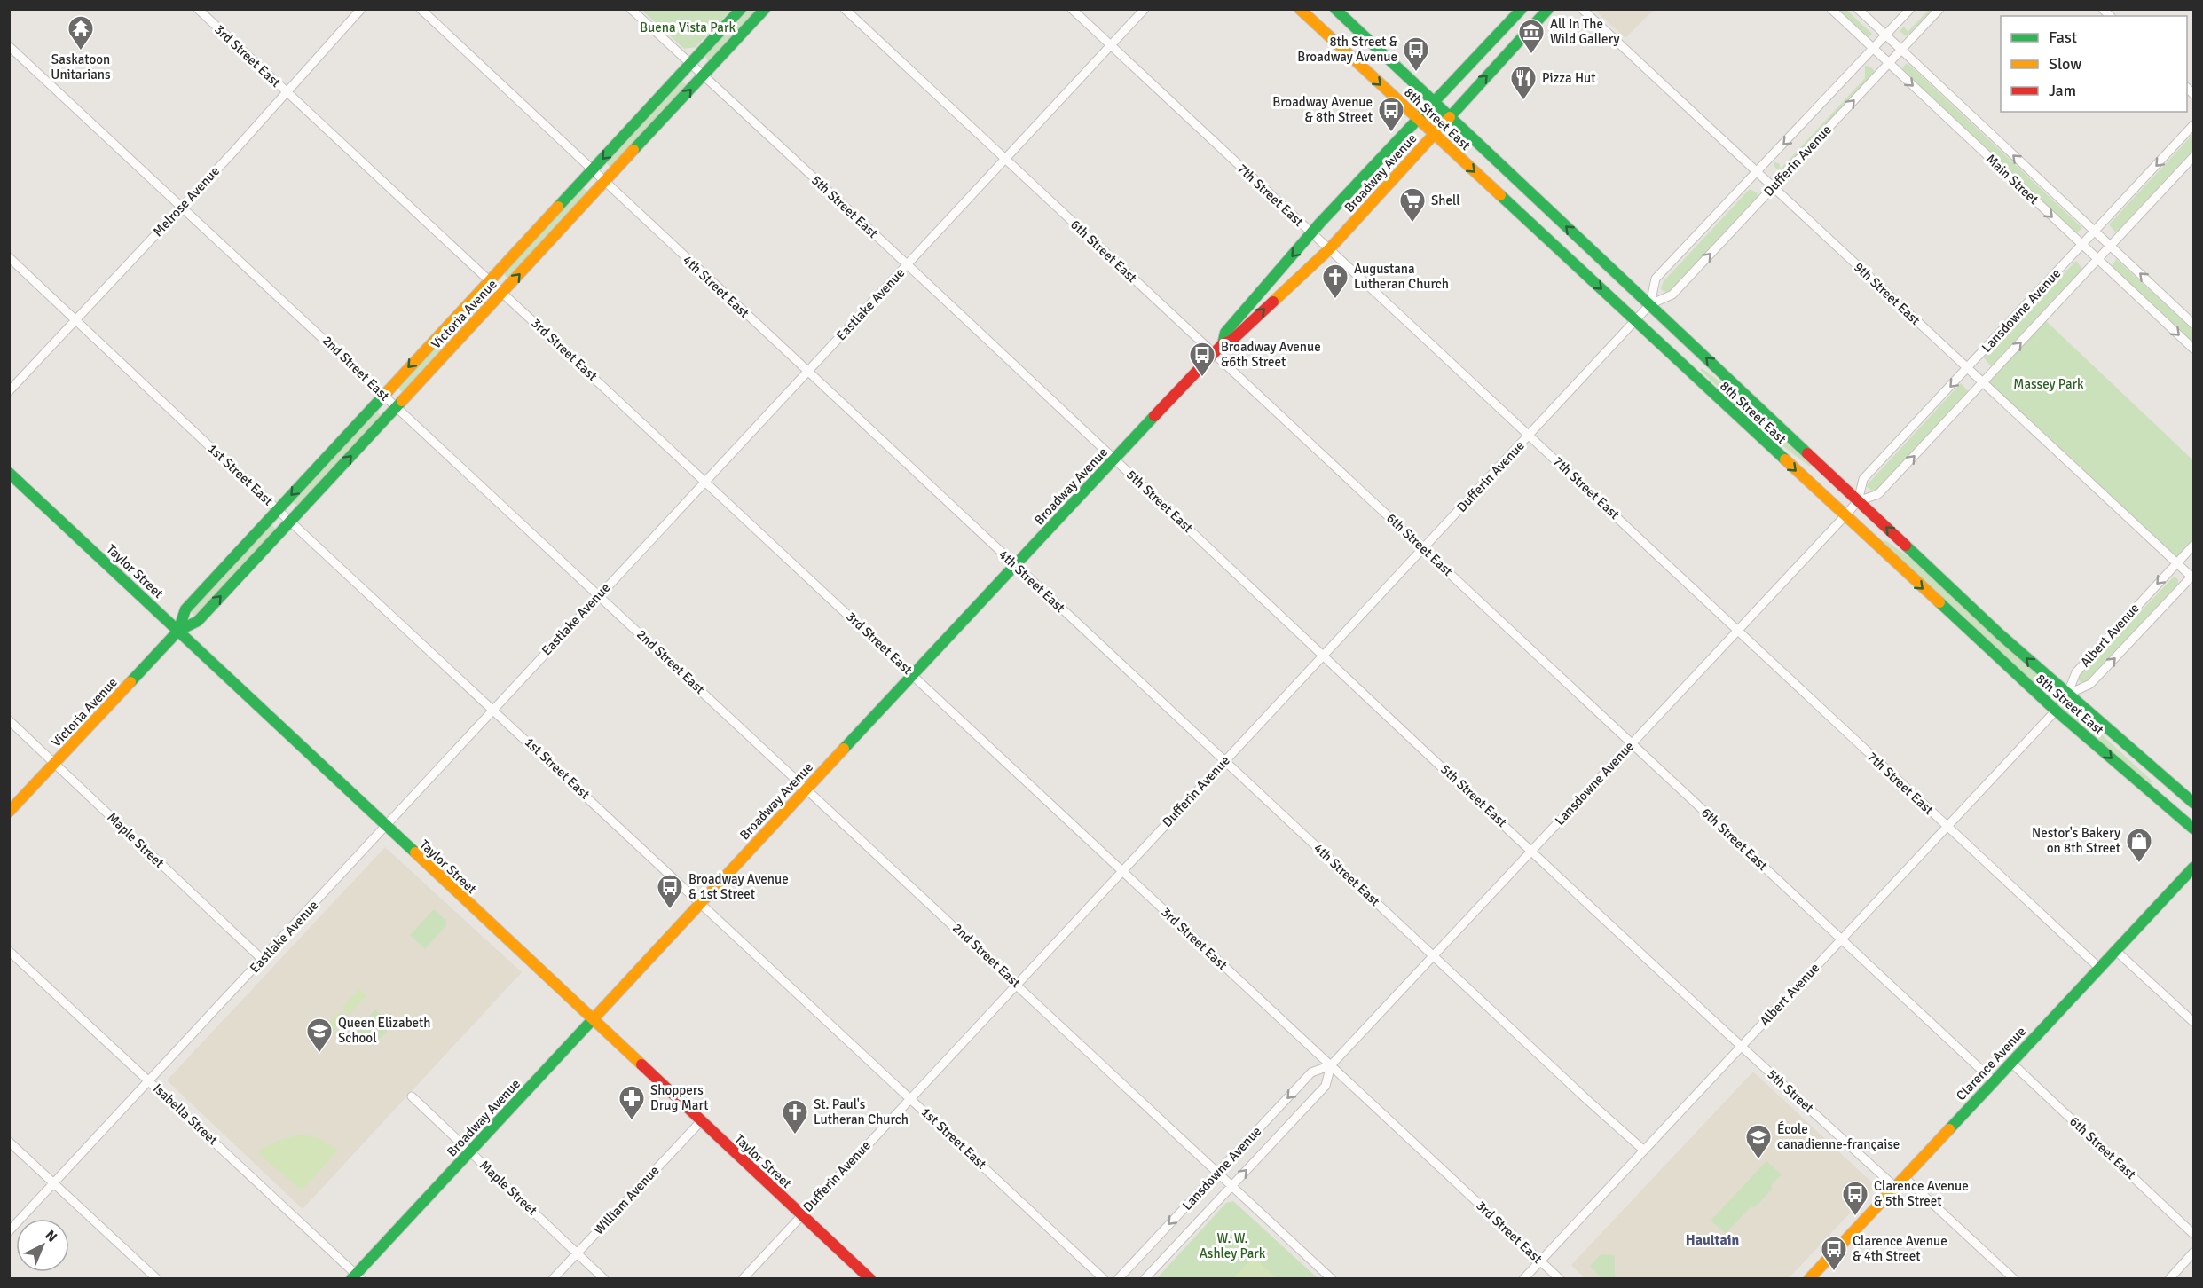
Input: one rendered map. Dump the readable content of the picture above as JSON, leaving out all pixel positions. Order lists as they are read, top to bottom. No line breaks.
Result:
{"streets":{"main road":["8th Street East","Broadway Avenue","Victoria Avenue","Taylor Street","Clarence Avenue"],"street":["3rd Street East","Dufferin Avenue","Main Street","7th Street East","Melrose Avenue","5th Street East","6th Street East","4th Street East","9th Street East","Eastlake Avenue","Lansdowne Avenue","2nd Street East","1st Street East","Albert Avenue","Maple Street","5th Street","Isabella Street","William Avenue"]},"crossings":[["3rd Street East","Dufferin Avenue"],["3rd Street East","Broadway Avenue"],["3rd Street East","Melrose Avenue"],["3rd Street East","Eastlake Avenue"],["3rd Street East","Lansdowne Avenue"],["3rd Street East","Victoria Avenue"],["3rd Street East","Albert Avenue"],["8th Street East","Dufferin Avenue"],["8th Street East","Broadway Avenue"],["8th Street East","Lansdowne Avenue"],["8th Street East","Albert Avenue"],["Dufferin Avenue","Main Street"],["Dufferin Avenue","7th Street East"],["Dufferin Avenue","5th Street East"],["Dufferin Avenue","6th Street East"],["Dufferin Avenue","4th Street East"],["Dufferin Avenue","9th Street East"],["Dufferin Avenue","2nd Street East"],["Dufferin Avenue","1st Street East"],["Dufferin Avenue","Taylor Street"],["Broadway Avenue","7th Street East"],["Broadway Avenue","5th Street East"],["Broadway Avenue","6th Street East"],["Broadway Avenue","4th Street East"],["Broadway Avenue","2nd Street East"],["Broadway Avenue","1st Street East"],["Broadway Avenue","Taylor Street"],["Broadway Avenue","Maple Street"],["Broadway Avenue","Isabella Street"],["Main Street","Lansdowne Avenue"],["7th Street East","Eastlake Avenue"],["7th Street East","Lansdowne Avenue"],["7th Street East","Albert Avenue"],["7th Street East","Clarence Avenue"],["Melrose Avenue","2nd Street East"],["Melrose Avenue","1st Street East"],["5th Street East","Eastlake Avenue"],["5th Street East","Lansdowne Avenue"],["5th Street East","Victoria Avenue"],["5th Street East","5th Street"],["6th Street East","Eastlake Avenue"],["6th Street East","Lansdowne Avenue"],["6th Street East","Albert Avenue"],["6th Street East","Clarence Avenue"],["4th Street East","Eastlake Avenue"],["4th Street East","Lansdowne Avenue"],["4th Street East","Victoria Avenue"],["4th Street East","Albert Avenue"],["9th Street East","Lansdowne Avenue"],["9th Street East","Albert Avenue"],["Eastlake Avenue","2nd Street East"],["Eastlake Avenue","1st Street East"],["Eastlake Avenue","Taylor Street"],["Eastlake Avenue","Maple Street"],["Eastlake Avenue","Isabella Street"],["Lansdowne Avenue","2nd Street East"],["Victoria Avenue","2nd Street East"],["Victoria Avenue","1st Street East"],["Victoria Avenue","Taylor Street"],["Victoria Avenue","Maple Street"],["Taylor Street","William Avenue"],["Albert Avenue","5th Street"],["Maple Street","William Avenue"],["Clarence Avenue","5th Street"]],"districts":["Haultain"],"parks":["Buena Vista Park","Massey Park","W. W. Ashley Park"],"places":{"temple":["Saskatoon Unitarians"],"museum":["All In The Wild Gallery"],"bus stop":["8th Street & Broadway Avenue","Broadway Avenue & 8th Street","Broadway Avenue &6th Street","Broadway Avenue & 1st Street","Clarence Avenue & 5th Street","Clarence Avenue & 4th Street"],"restaurant":["Pizza Hut"],"supermarket":["Shell"],"church":["Augustana Lutheran Church","St. Paul's Lutheran Church"],"shop":["Nestor's Bakery on 8th Street"],"school or university":["Queen Elizabeth School","École canadienne-française"],"pharmacy":["Shoppers Drug Mart"]},"legend":["Fast","Slow","Jam"],"north":"top right"}
